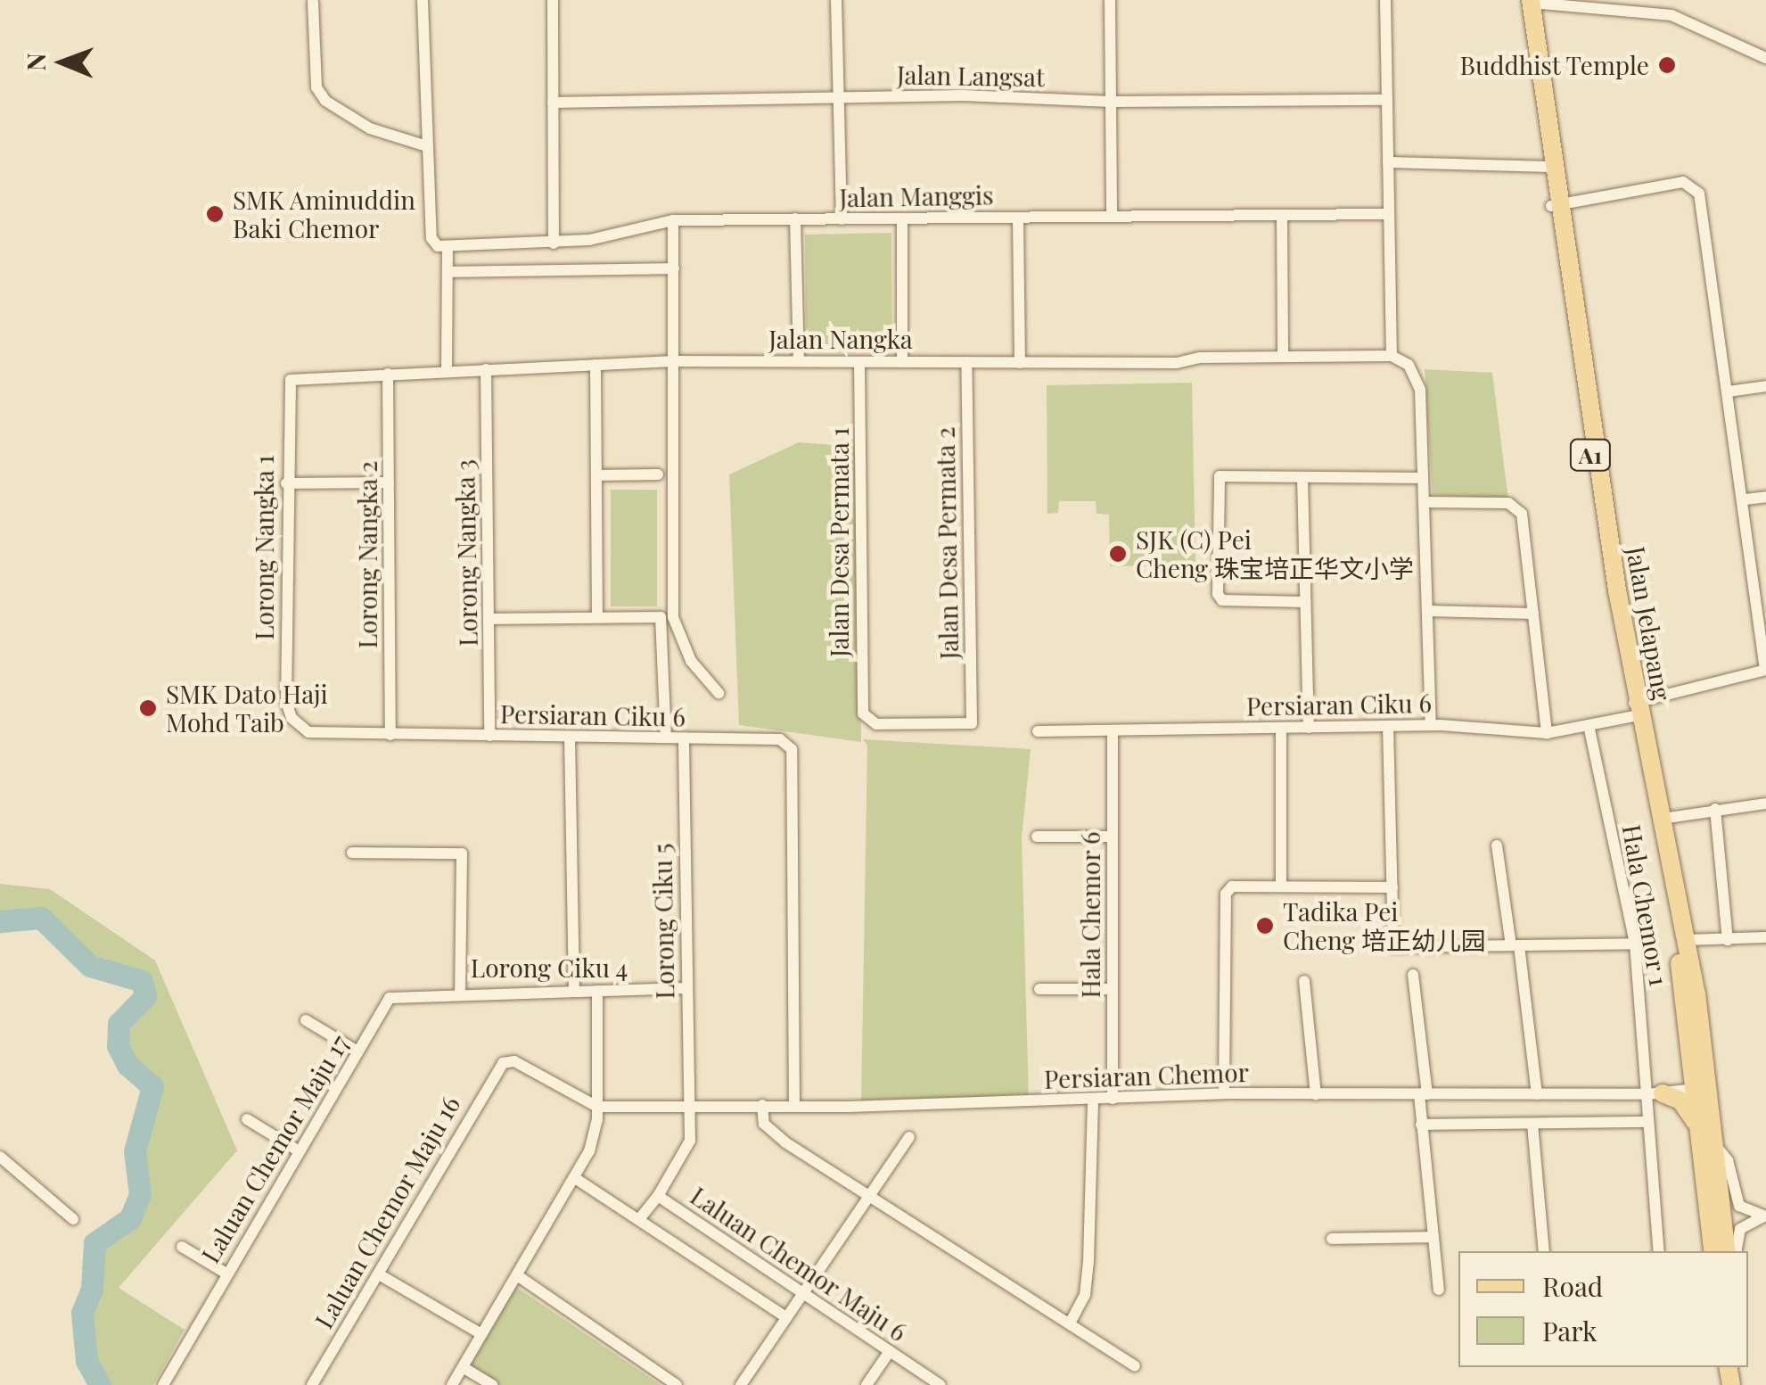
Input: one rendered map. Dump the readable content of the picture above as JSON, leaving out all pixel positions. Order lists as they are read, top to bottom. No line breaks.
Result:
{"streets":{"main road":["A1","Jalan Jelapang"],"street":["Jalan Langsat","Jalan Manggis","Jalan Nangka","Jalan Desa Permata 1","Jalan Desa Permata 2","Lorong Nangka 1","Lorong Nangka 3","Lorong Nangka 2","Persiaran Ciku 6","Hala Chemor 1","Hala Chemor 6","Lorong Ciku 5","Lorong Ciku 4","Persiaran Chemor","Laluan Chemor Maju 17","Laluan Chemor Maju 16","Laluan Chemor Maju 6"]},"crossings":[["Jalan Nangka","Jalan Desa Permata 1"],["Jalan Nangka","Jalan Desa Permata 2"],["Jalan Nangka","Lorong Nangka 1"],["Jalan Nangka","Lorong Nangka 3"],["Jalan Nangka","Lorong Nangka 2"],["Jalan Desa Permata 1","Jalan Desa Permata 2"],["Lorong Nangka 1","Lorong Nangka 2"],["Lorong Nangka 1","Persiaran Ciku 6"],["Lorong Nangka 3","Persiaran Ciku 6"],["Lorong Nangka 2","Persiaran Ciku 6"],["Jalan Jelapang","Persiaran Ciku 6"],["Jalan Jelapang","Persiaran Chemor"],["Persiaran Ciku 6","Hala Chemor 1"],["Persiaran Ciku 6","Hala Chemor 6"],["Persiaran Ciku 6","Lorong Ciku 5"],["Persiaran Ciku 6","Persiaran Chemor"],["Hala Chemor 1","Persiaran Chemor"],["Hala Chemor 6","Persiaran Chemor"],["Lorong Ciku 5","Lorong Ciku 4"],["Lorong Ciku 5","Persiaran Chemor"],["Lorong Ciku 5","Laluan Chemor Maju 6"],["Lorong Ciku 4","Laluan Chemor Maju 17"],["Persiaran Chemor","Laluan Chemor Maju 16"]],"places":["Buddhist Temple","SMK Aminuddin Baki Chemor","SJK (C) Pei Cheng 珠宝培正华文小学","SMK Dato Haji Mohd Taib","Tadika Pei Cheng 培正幼儿园"],"legend":["Road","Park"],"north":"left"}
